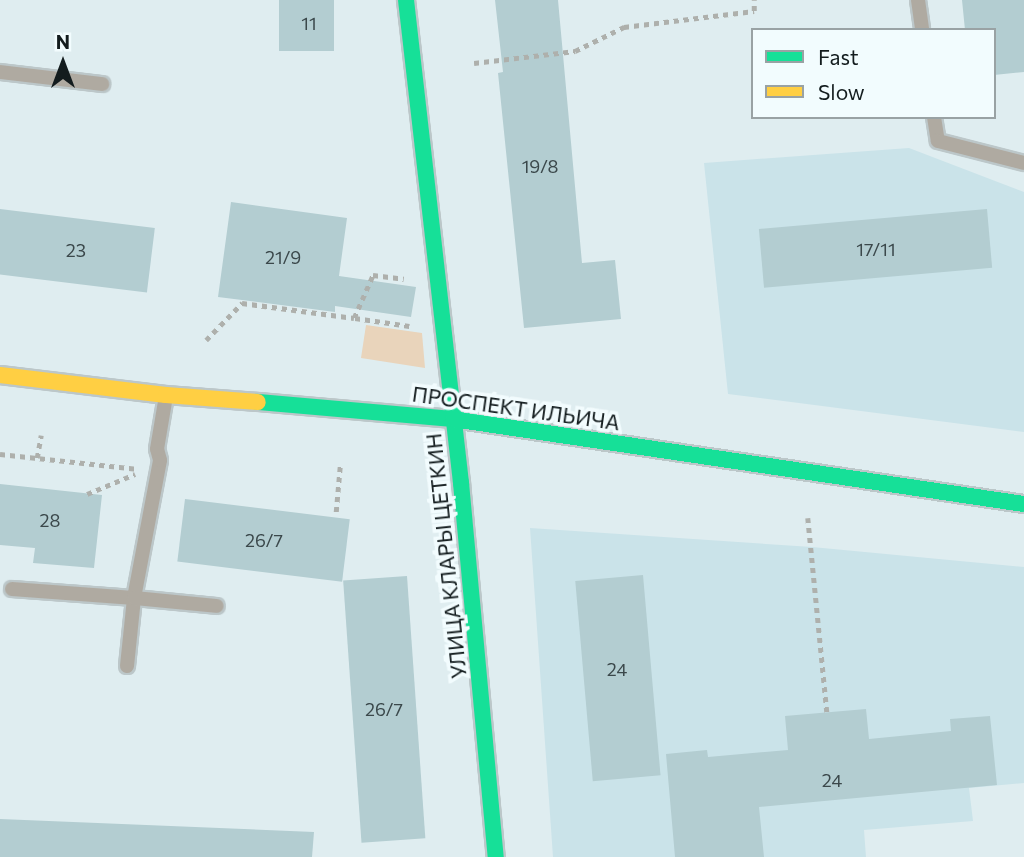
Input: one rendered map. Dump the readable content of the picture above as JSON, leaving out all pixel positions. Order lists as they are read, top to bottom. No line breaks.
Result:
{"streets":{"street":["ПРОСПЕКТ ИЛЬИЧА","УЛИЦА КЛАРЫ ЦЕТКИН"]},"crossings":[["ПРОСПЕКТ ИЛЬИЧА","УЛИЦА КЛАРЫ ЦЕТКИН"]],"house_numbers":["11","19/8","17/11","23","21/9","28","26/7","24","26/7","24"],"legend":["Fast","Slow"],"north":"top"}
